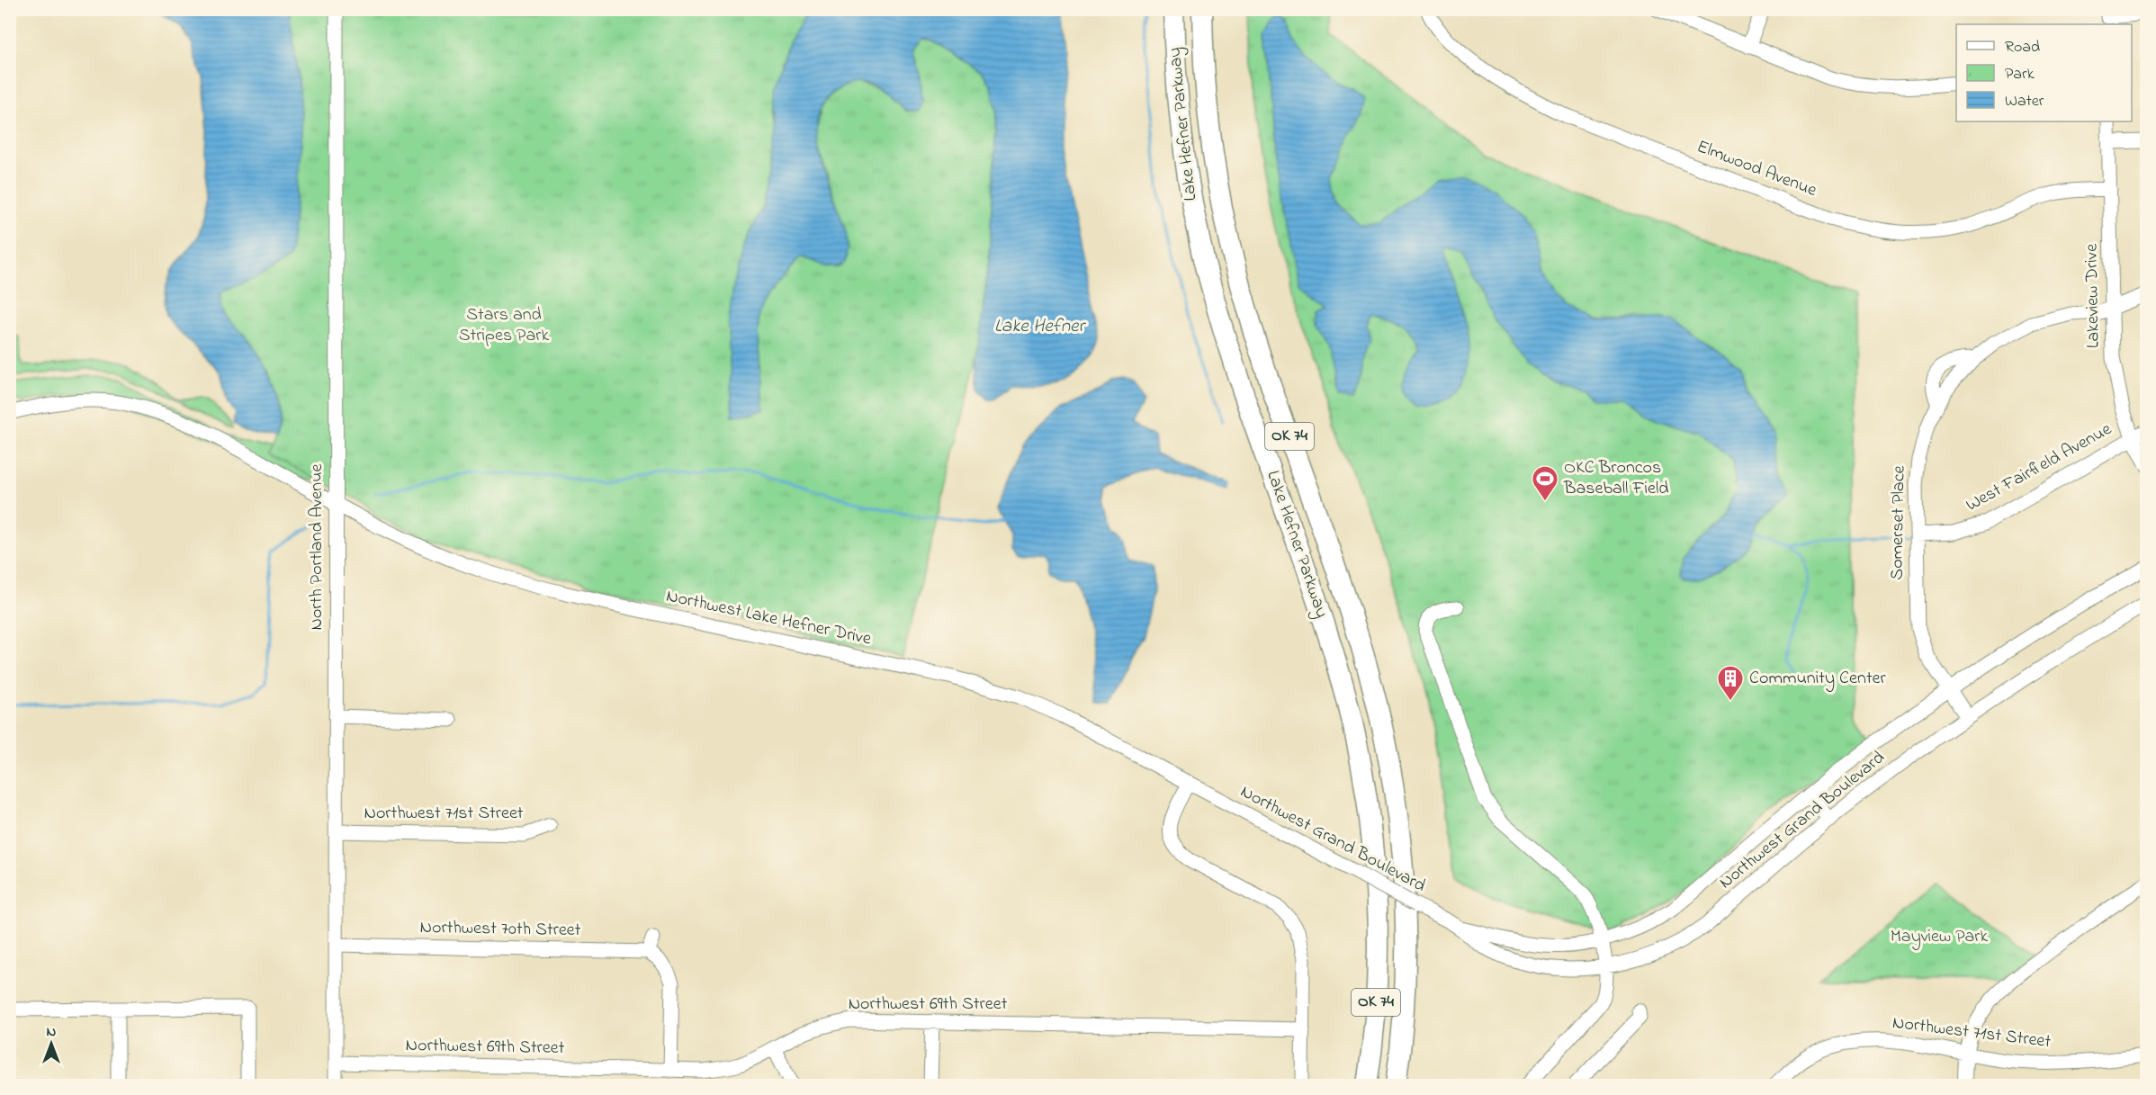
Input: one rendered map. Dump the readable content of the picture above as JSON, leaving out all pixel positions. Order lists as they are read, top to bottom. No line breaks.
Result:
{"streets":{"highway":["Lake Hefner Parkway","OK 74"],"street":["Elmwood Avenue","Lakeview Drive","West Fairfield Avenue","Somerset Place","North Portland Avenue","Northwest Lake Hefner Drive","Northwest 71st Street","Northwest Grand Boulevard","Northwest 70th Street","Northwest 69th Street"]},"crossings":[["Elmwood Avenue","Lakeview Drive"],["Lakeview Drive","West Fairfield Avenue"],["Lakeview Drive","Somerset Place"],["West Fairfield Avenue","Somerset Place"],["Somerset Place","Northwest Grand Boulevard"],["North Portland Avenue","Northwest Lake Hefner Drive"],["North Portland Avenue","Northwest 71st Street"],["North Portland Avenue","Northwest 70th Street"],["North Portland Avenue","Northwest 69th Street"],["Northwest Lake Hefner Drive","Northwest Grand Boulevard"]],"water":["Lake Hefner"],"parks":["Stars and Stripes Park","Mayview Park"],"places":{"sports":["OKC Broncos Baseball Field"],"building":["Community Center"]},"legend":["Road","Park","Water"],"north":"top"}
